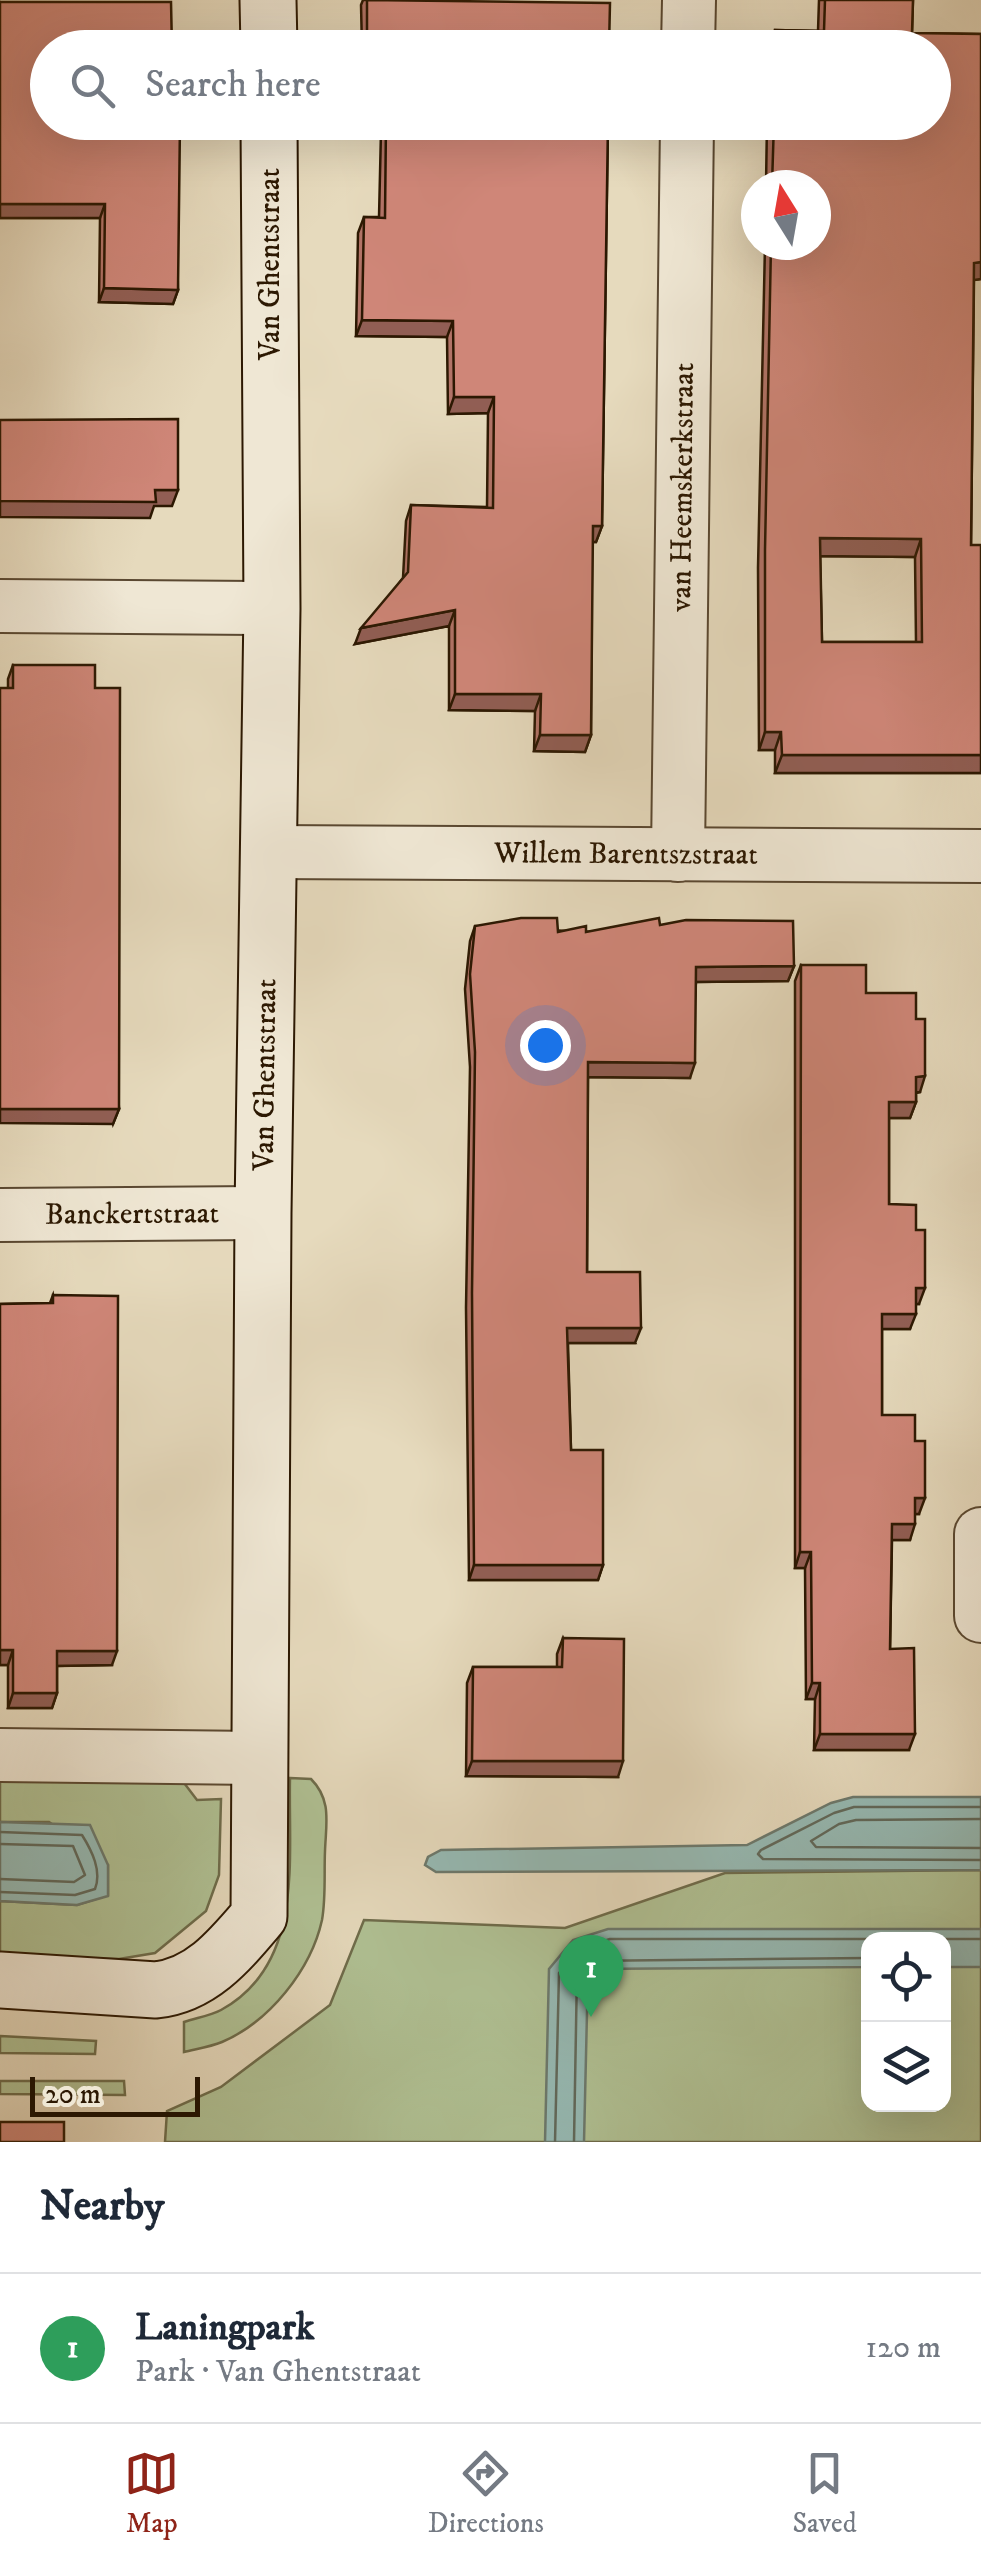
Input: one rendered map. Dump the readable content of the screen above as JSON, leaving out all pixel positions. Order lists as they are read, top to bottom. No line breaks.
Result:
{"streets":{"street":["Van Ghentstraat","van Heemskerkstraat","Willem Barentszstraat","Banckertstraat"]},"crossings":[["Van Ghentstraat","Willem Barentszstraat"],["Van Ghentstraat","Banckertstraat"],["van Heemskerkstraat","Willem Barentszstraat"]],"scale_bar":"20 m","north":"top","page":{"search":"Search here","pins":"1","scale":"20 m","heading":"Nearby","list":[{"mark":"1","name":"Laningpark","note":"Park · Van Ghentstraat","value":"120 m"}],"nav":["Map","Directions","Saved"]}}
